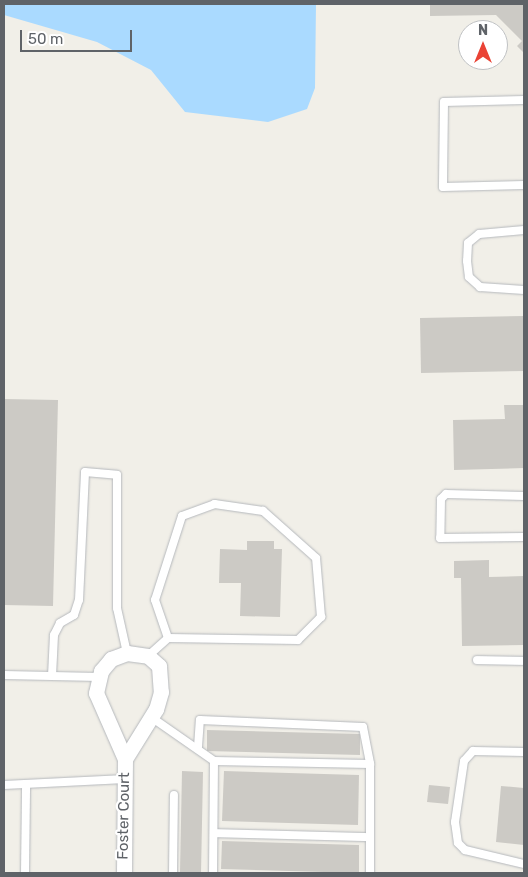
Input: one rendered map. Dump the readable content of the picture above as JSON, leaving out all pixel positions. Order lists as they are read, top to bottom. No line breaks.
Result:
{"streets":{"street":["Foster Court"]},"scale_bar":"50 m","north":"top"}
